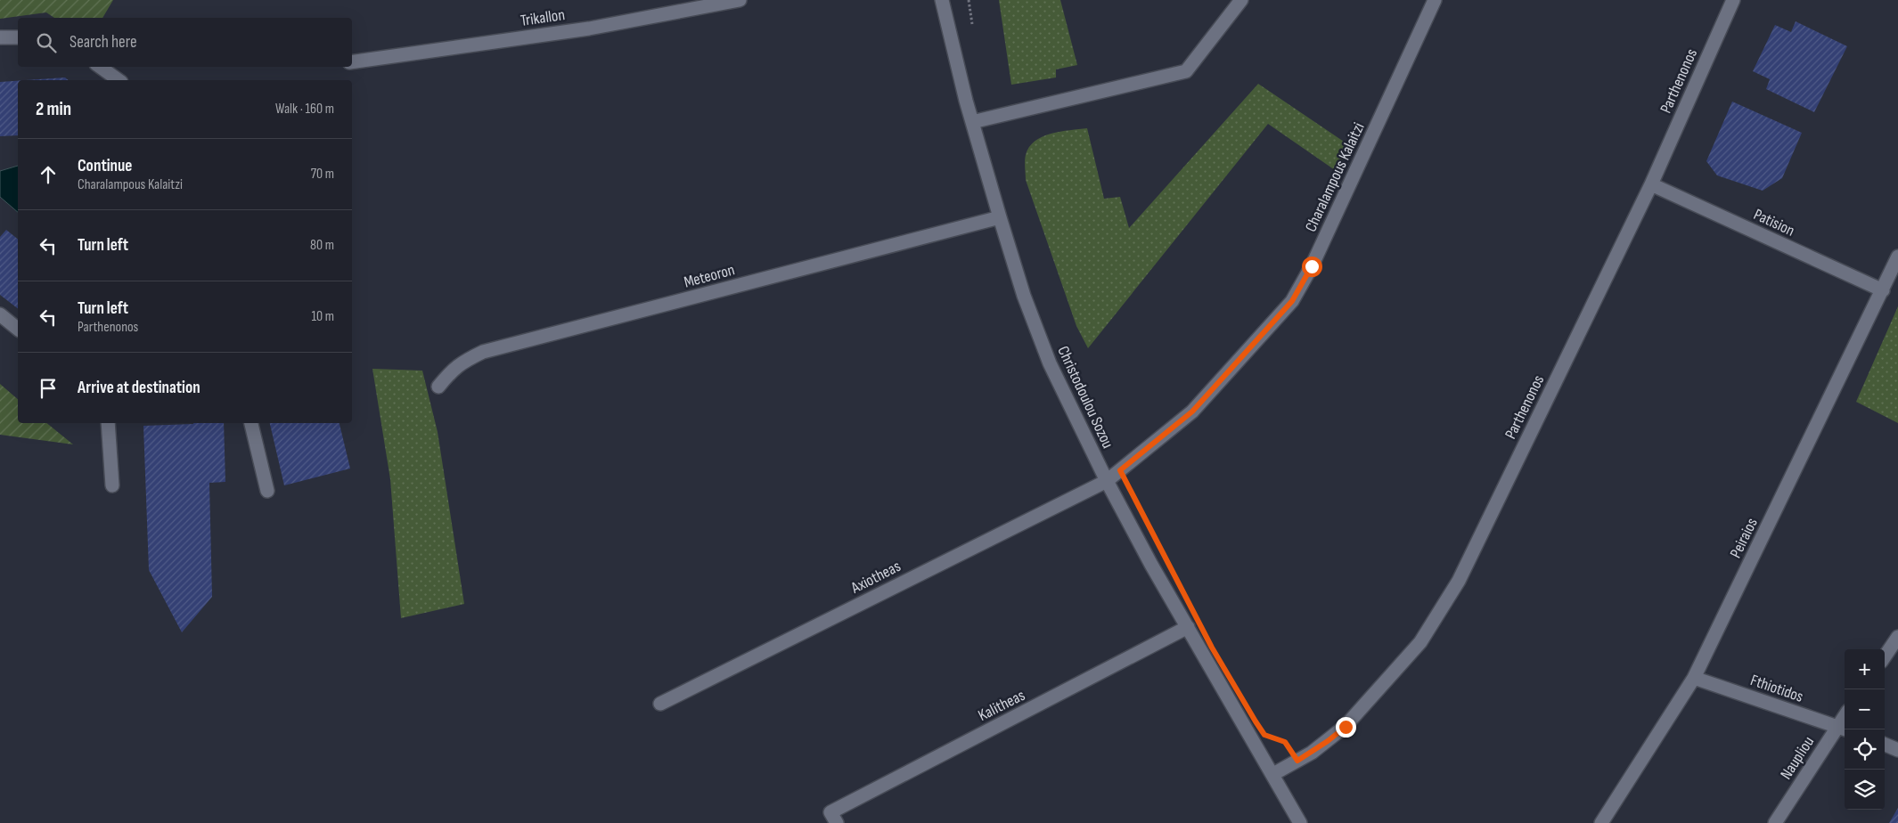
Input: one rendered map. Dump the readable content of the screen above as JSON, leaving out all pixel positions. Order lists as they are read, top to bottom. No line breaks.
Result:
{"streets":{"street":["Trikallon","Parthenonos","Charalampous Kalaitzi","Patision","Meteoron","Christodoulou Sozou","Peiraios","Axiotheas","Fthiotidos","Kalitheas","Naupliou"]},"crossings":[["Parthenonos","Patision"],["Parthenonos","Christodoulou Sozou"],["Charalampous Kalaitzi","Christodoulou Sozou"],["Charalampous Kalaitzi","Axiotheas"],["Patision","Peiraios"],["Meteoron","Christodoulou Sozou"],["Christodoulou Sozou","Axiotheas"],["Christodoulou Sozou","Kalitheas"],["Peiraios","Fthiotidos"],["Fthiotidos","Naupliou"]],"page":{"search":"Search here","heading":["2 min","Walk · 160 m"],"list":[["Continue","Charalampous Kalaitzi","70 m"],["Turn left","80 m"],["Turn left","Parthenonos","10 m"],"Arrive at destination"],"map_buttons":["+","−"]}}
